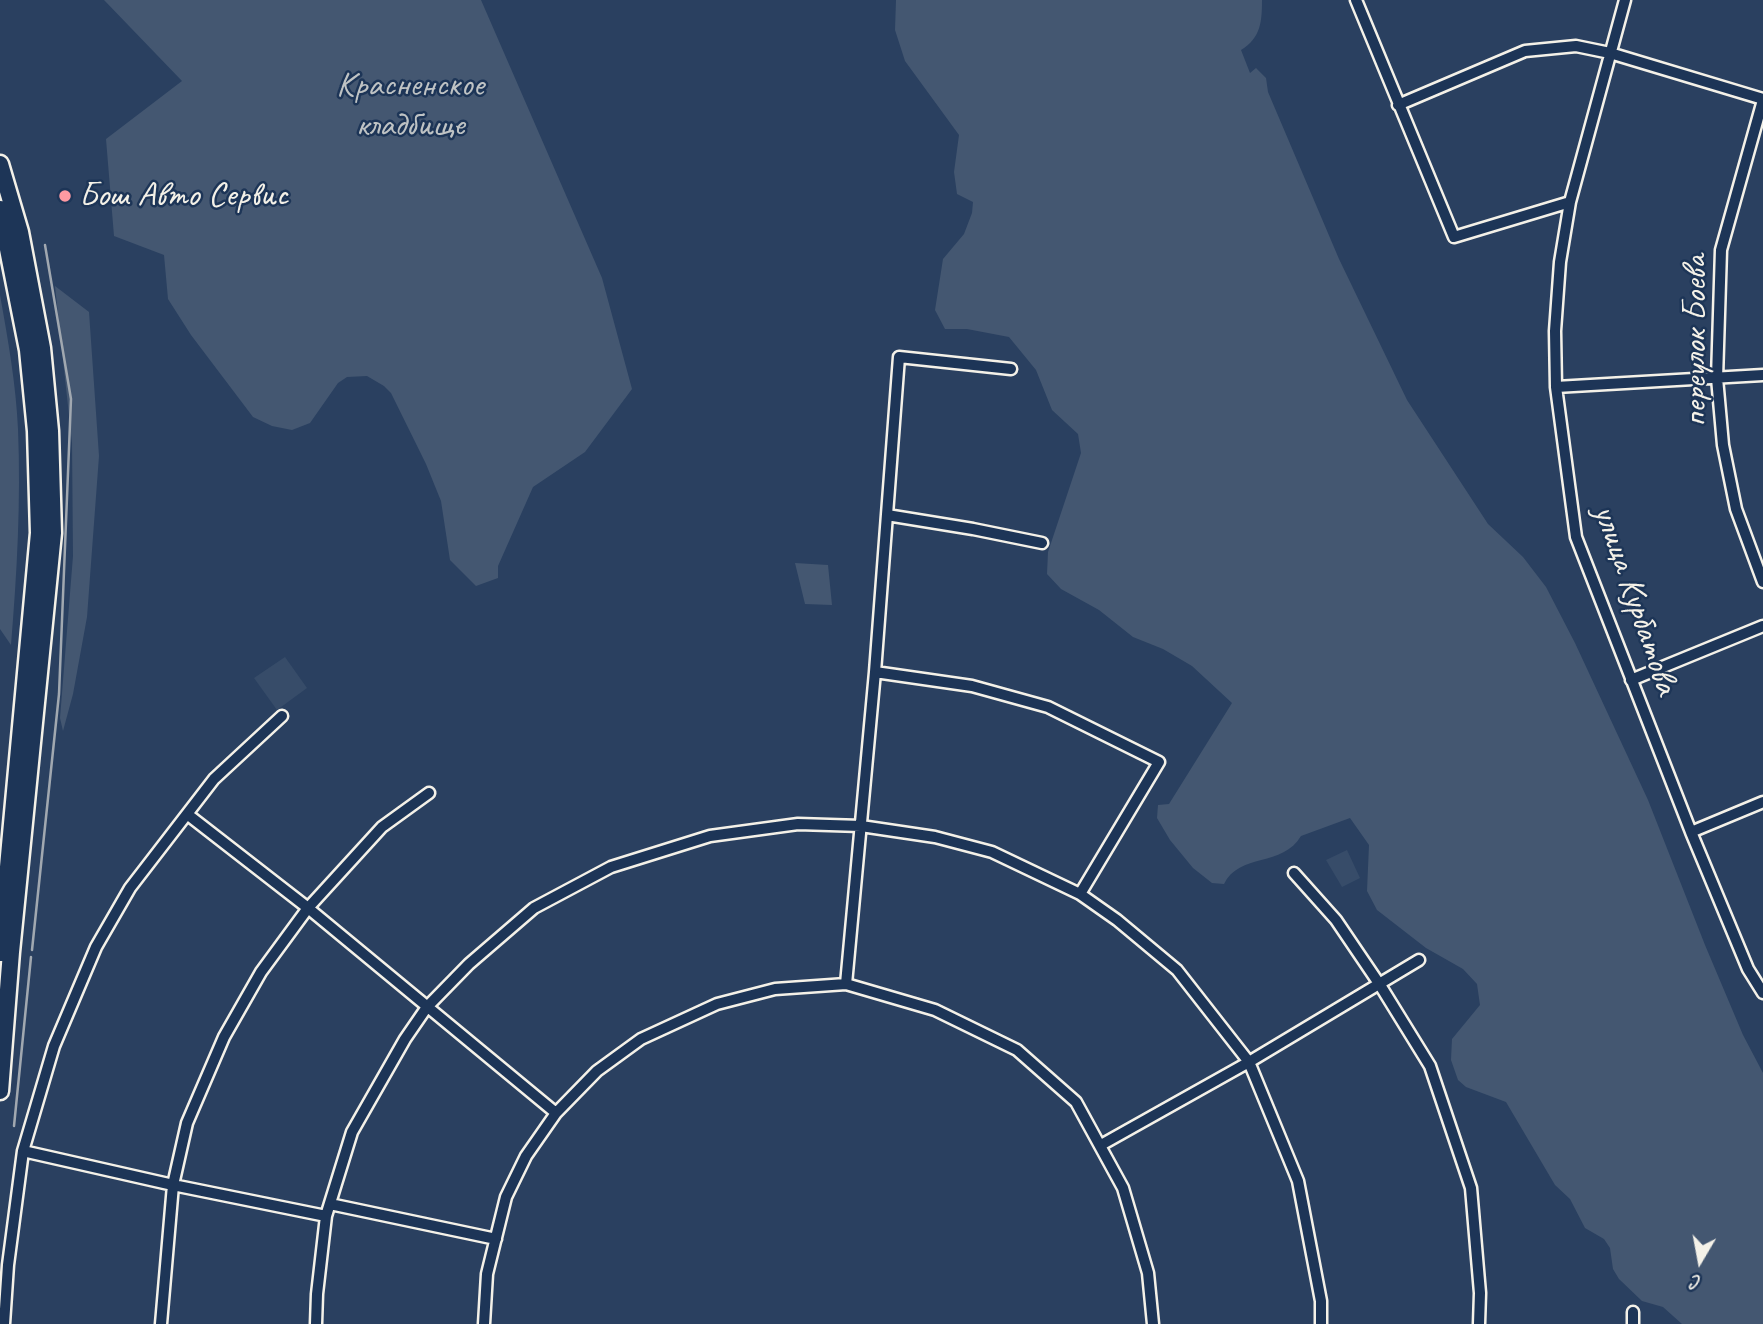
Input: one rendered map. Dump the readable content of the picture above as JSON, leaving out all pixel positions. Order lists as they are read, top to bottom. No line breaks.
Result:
{"streets":{"street":["переулок Боева","улица Курбатова"]},"parks":["Красненское кладбище"],"places":["Бош Авто Сервис"],"north":"bottom"}
